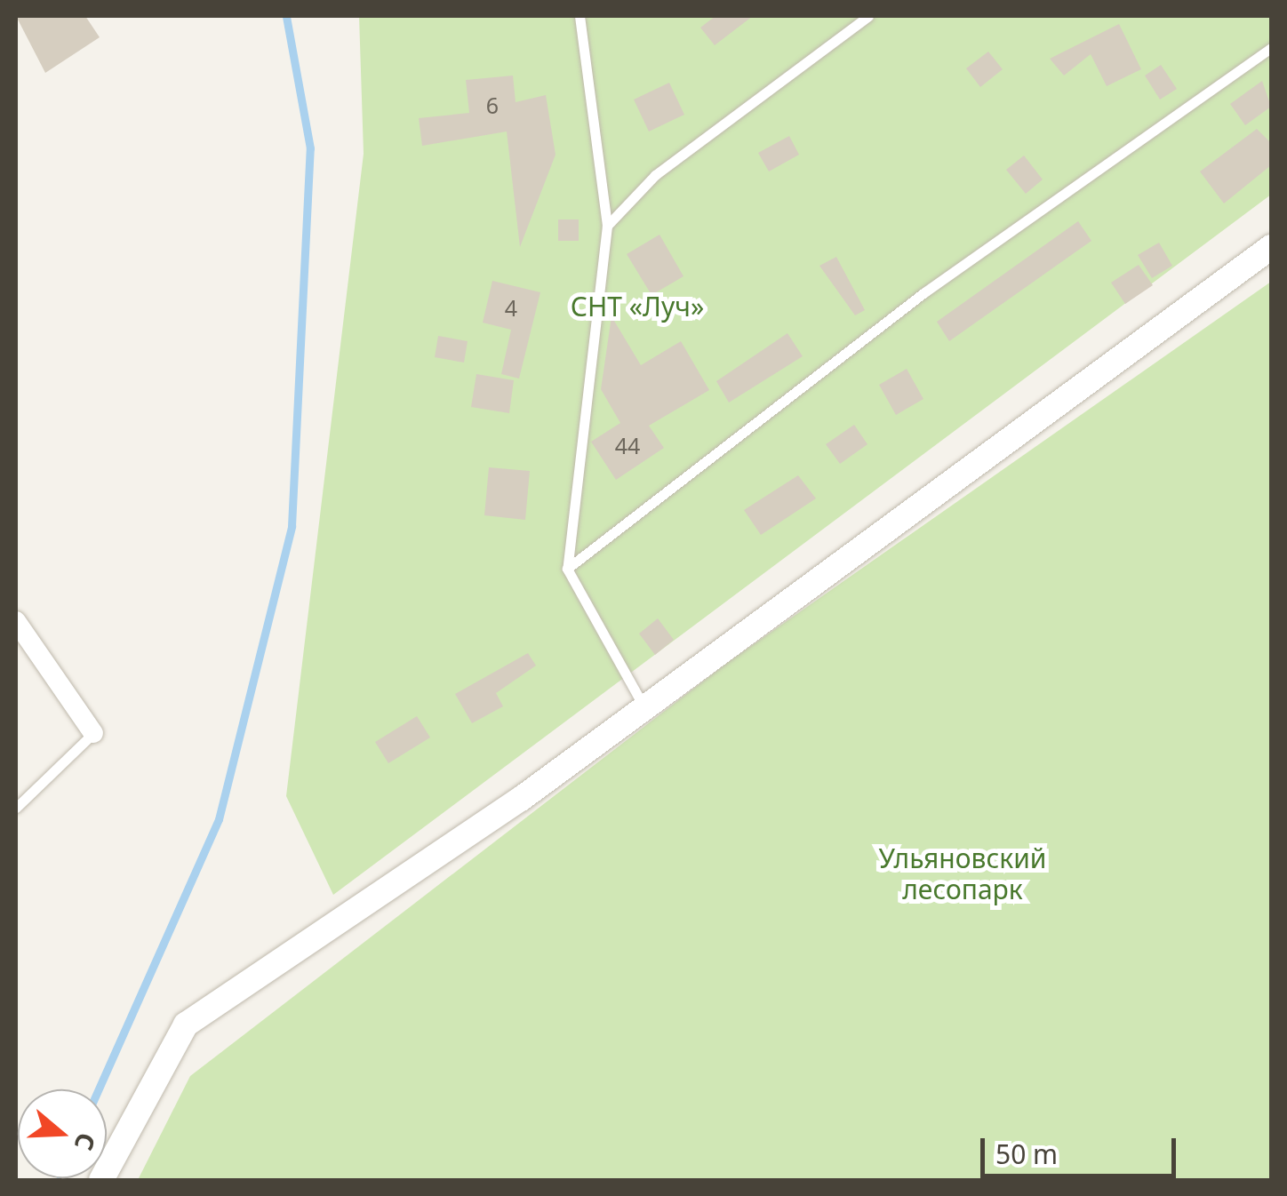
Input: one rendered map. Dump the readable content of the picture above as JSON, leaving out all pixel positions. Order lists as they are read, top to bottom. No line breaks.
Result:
{"parks":["СНТ «Луч»","Ульяновский лесопарк"],"house_numbers":["6","4","44"],"scale_bar":"50 m","north":"right"}
